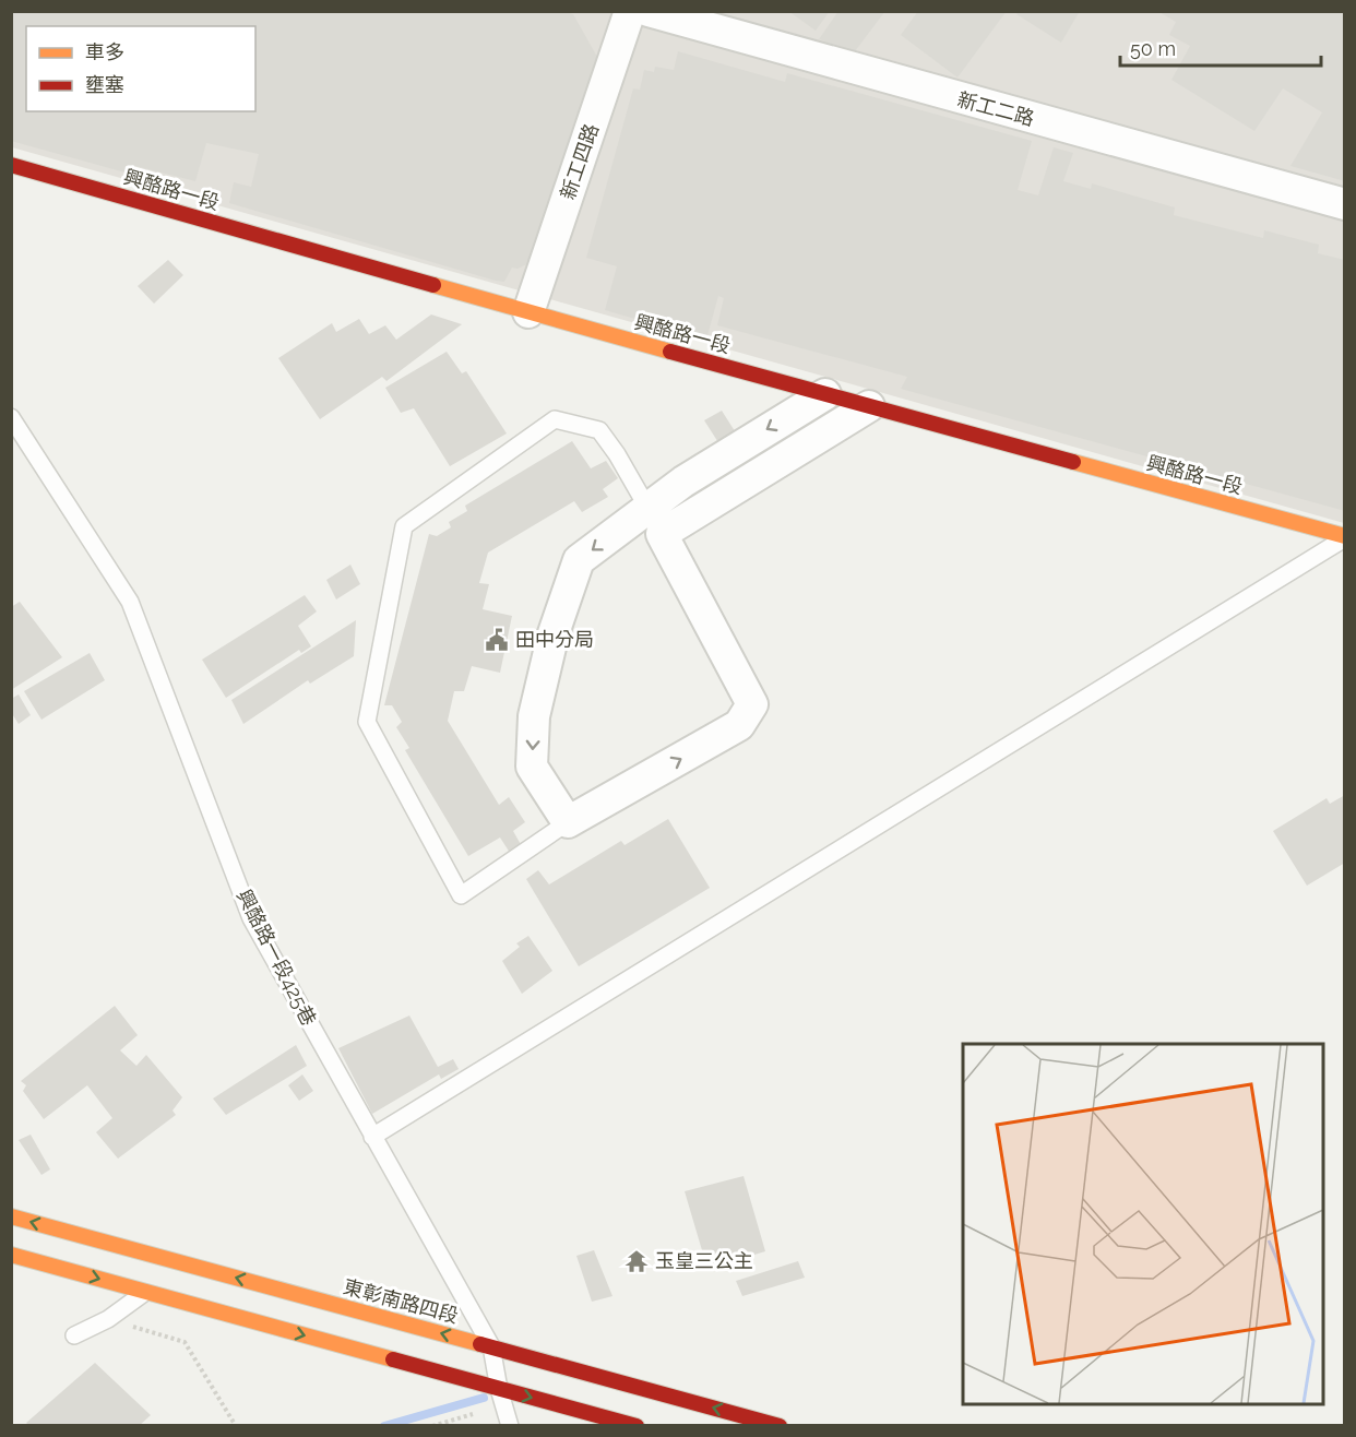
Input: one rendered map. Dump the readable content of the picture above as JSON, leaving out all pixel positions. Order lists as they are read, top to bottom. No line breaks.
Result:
{"streets":{"street":["新工二路","新工四路","興酪路一段","東彰南路四段"],"lane":["興酪路一段425巷"]},"crossings":[["新工四路","興酪路一段"],["興酪路一段425巷","東彰南路四段"]],"places":{"public building":["田中分局"],"temple":["玉皇三公主"]},"legend":["車多","壅塞"],"scale_bar":"50 m"}
